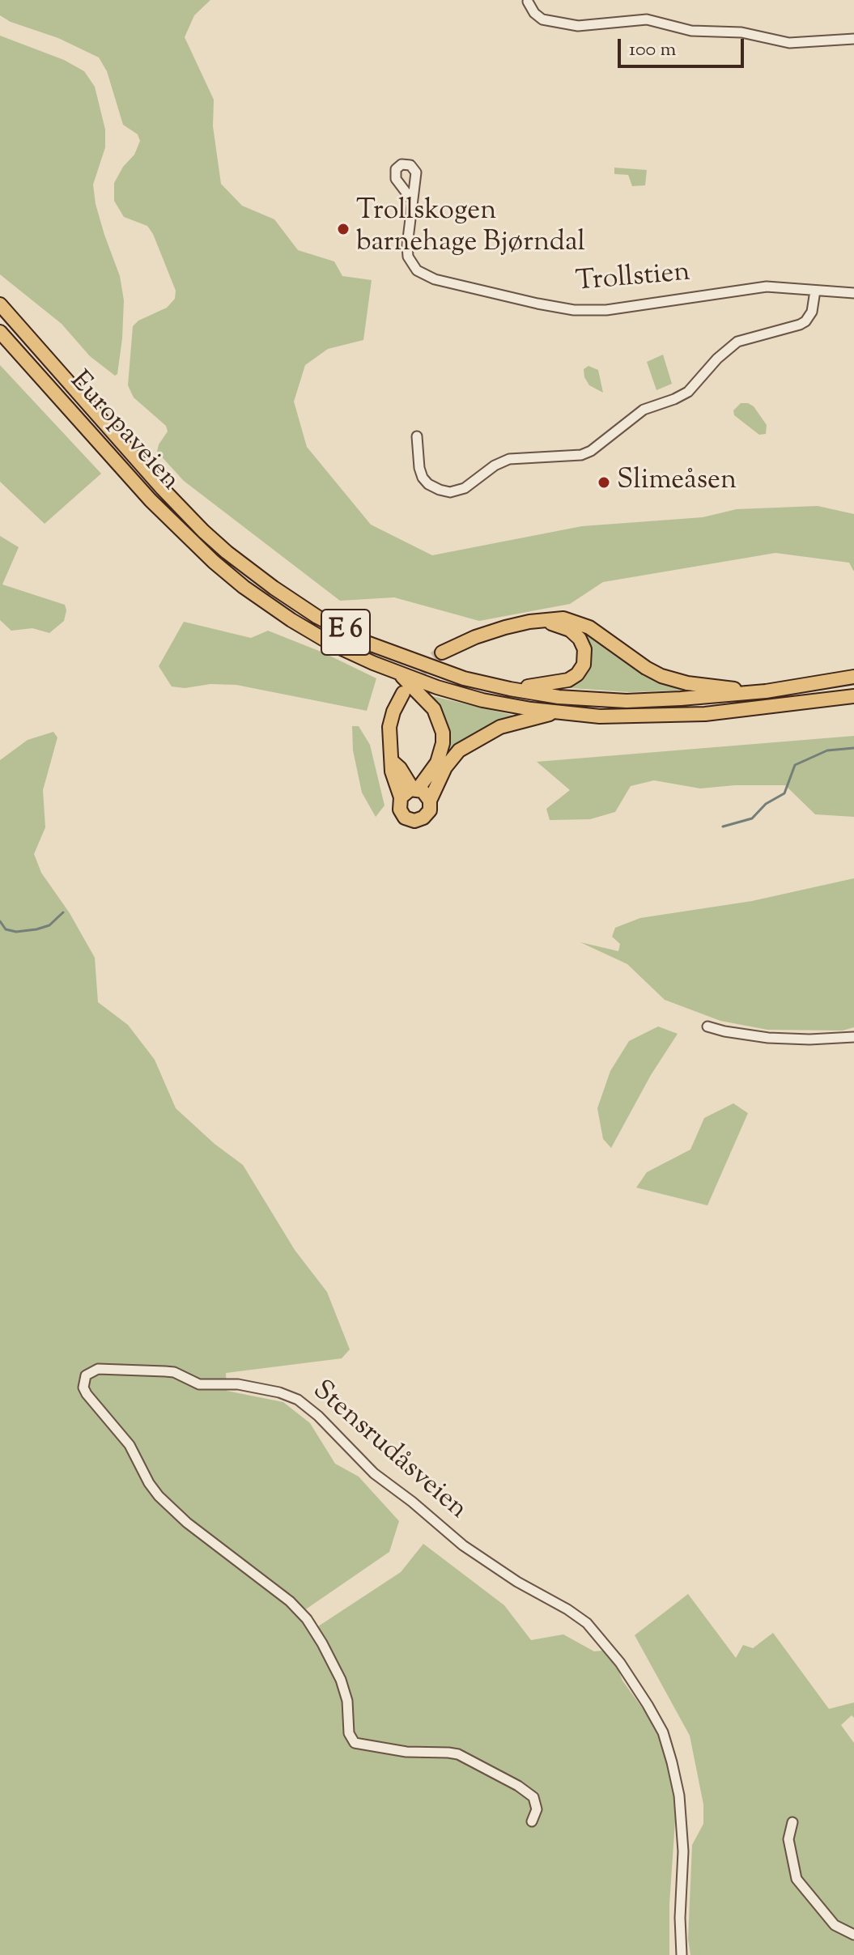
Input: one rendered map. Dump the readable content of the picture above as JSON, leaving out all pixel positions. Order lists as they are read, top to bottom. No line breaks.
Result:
{"streets":{"highway":["Europaveien","E 6"],"street":["Trollstien","Stensrudåsveien"]},"crossings":[["Europaveien","E 6"]],"places":["Trollskogen barnehage Bjørndal","Slimeåsen"],"scale_bar":"100 m"}
